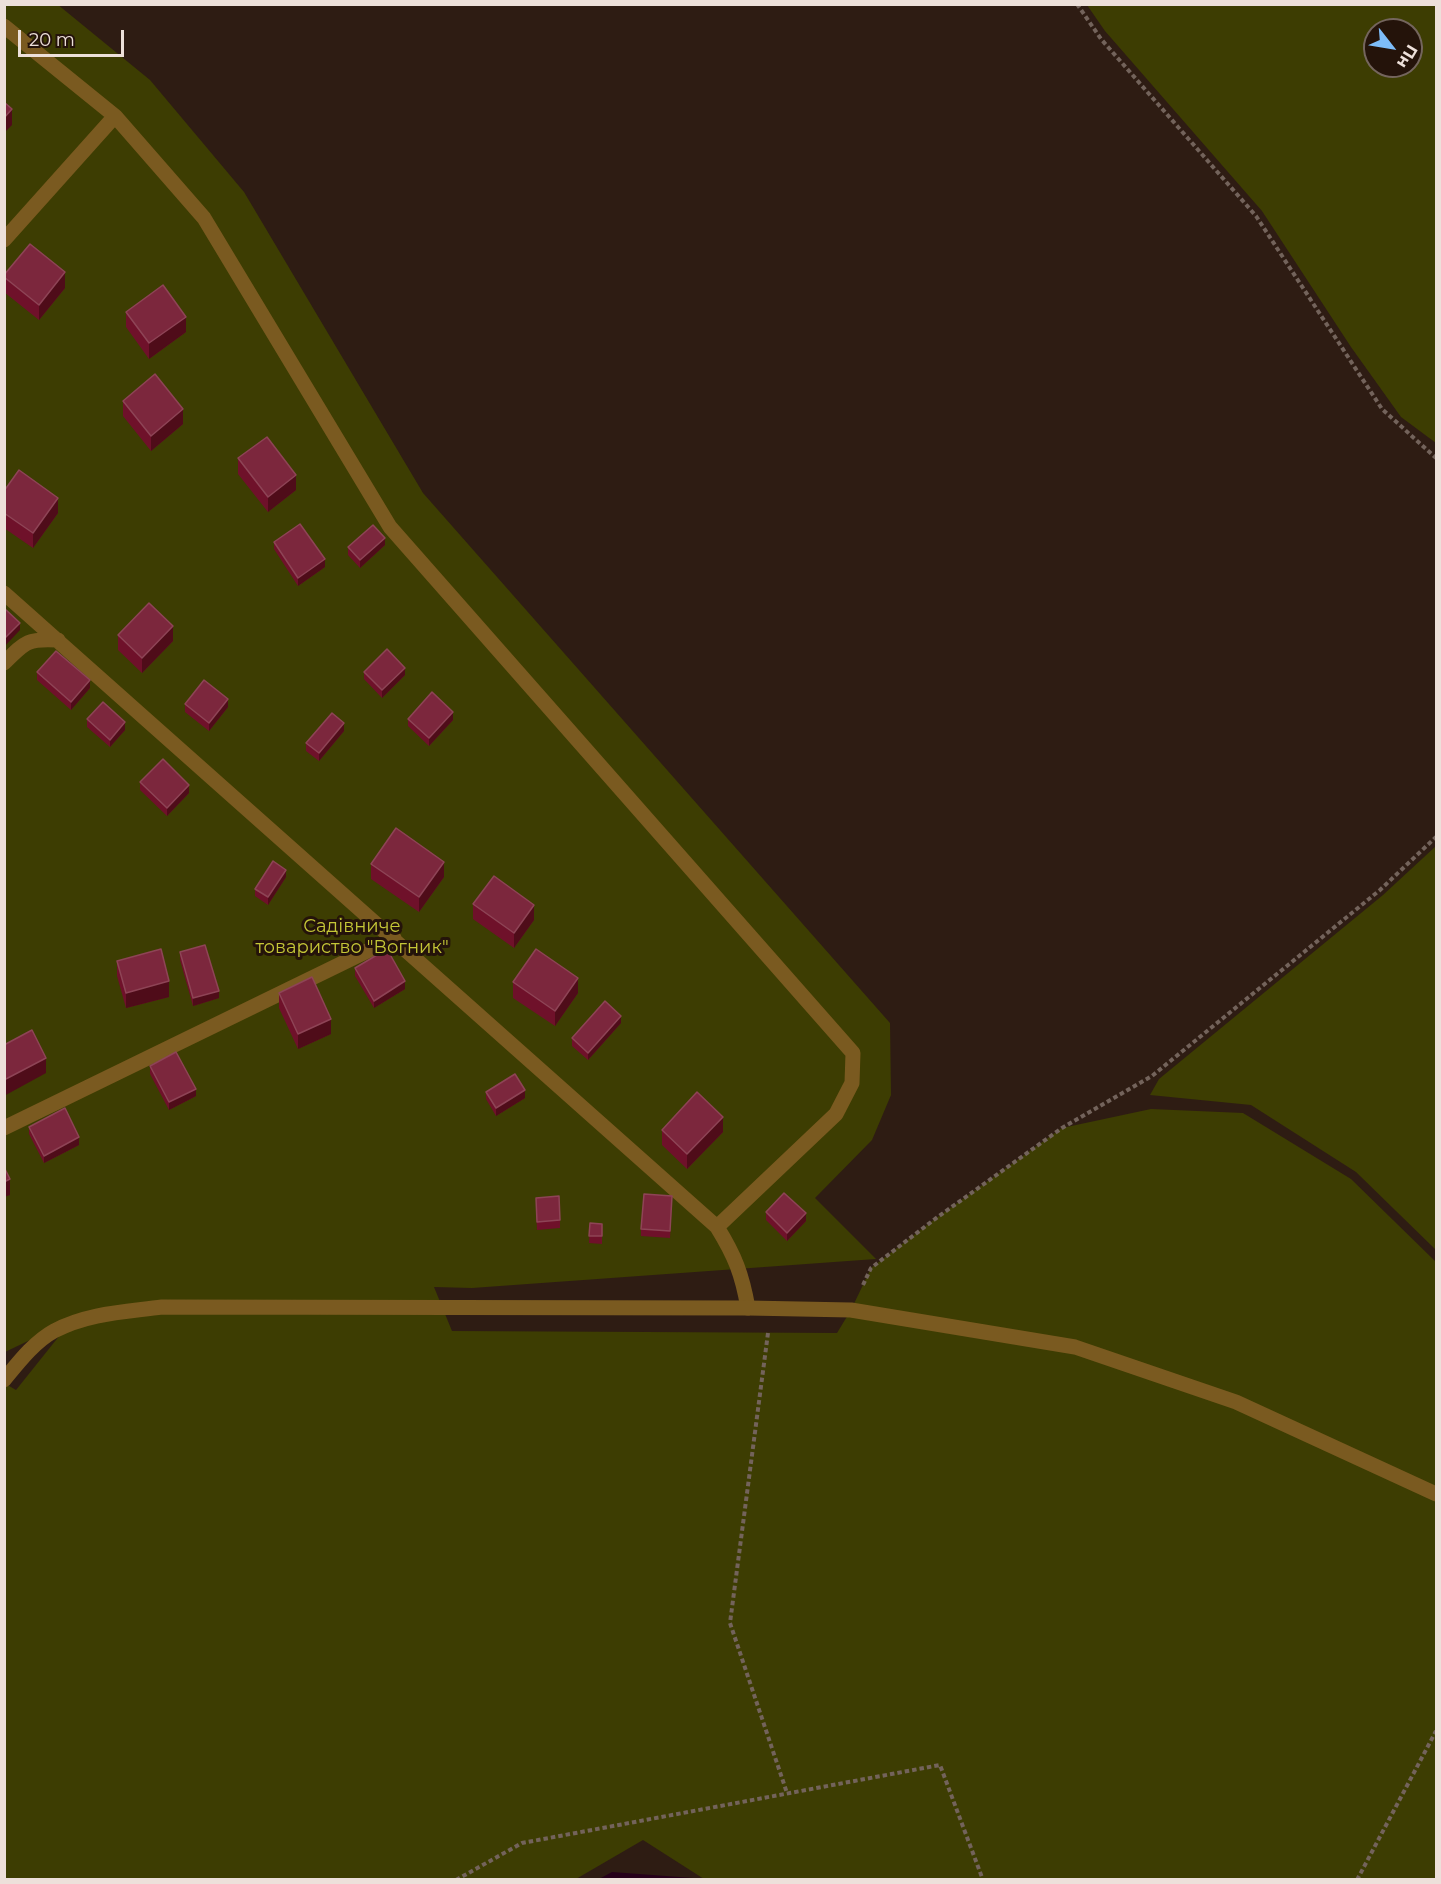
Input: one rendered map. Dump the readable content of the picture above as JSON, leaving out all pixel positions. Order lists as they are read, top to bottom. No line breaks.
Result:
{"parks":["Садівниче товариство \"Вогник\""],"scale_bar":"20 m","north":"bottom right"}
